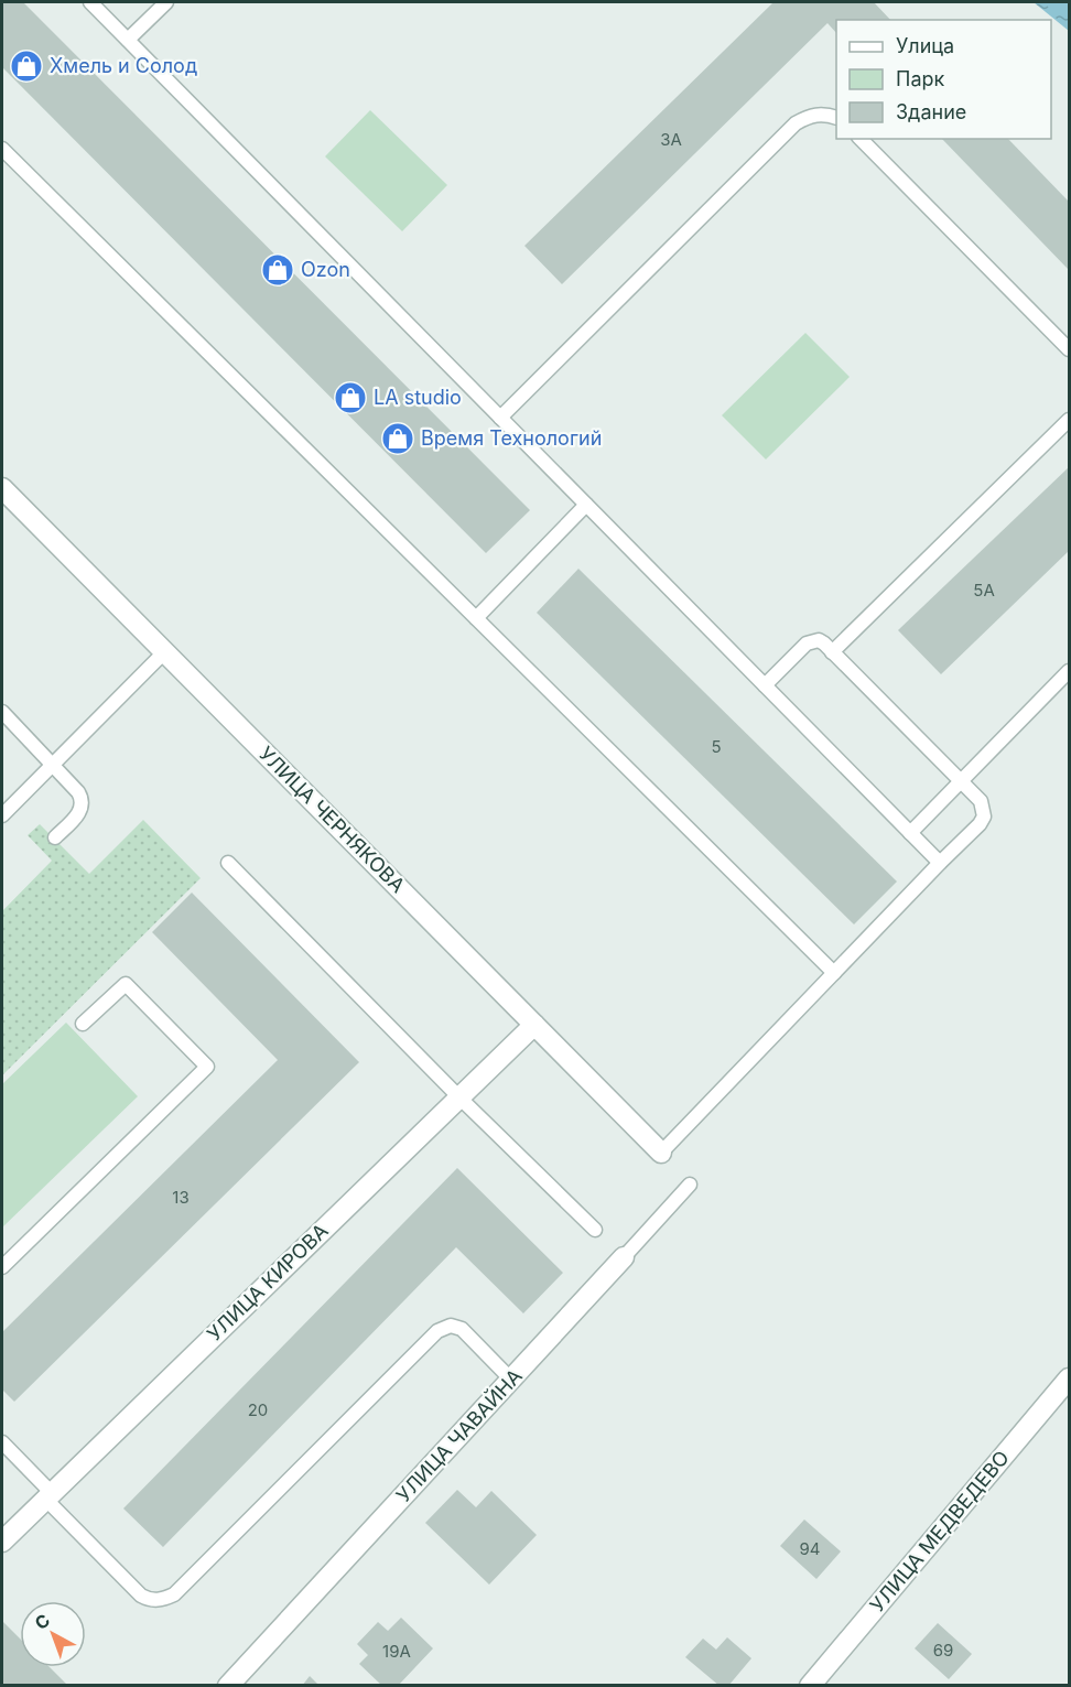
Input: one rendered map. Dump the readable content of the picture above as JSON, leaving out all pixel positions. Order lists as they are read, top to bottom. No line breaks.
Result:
{"streets":{"street":["УЛИЦА ЧЕРНЯКОВА","УЛИЦА КИРОВА","УЛИЦА ЧАВАЙНА","УЛИЦА МЕДВЕДЕВО"]},"crossings":[["УЛИЦА ЧЕРНЯКОВА","УЛИЦА КИРОВА"]],"places":{"shop":["Хмель и Солод","Ozon","LА studio","Время Технологий"]},"house_numbers":["3А","5А","5","13","20","94","69","19А"],"legend":["Улица","Парк","Здание"],"north":"top left"}
